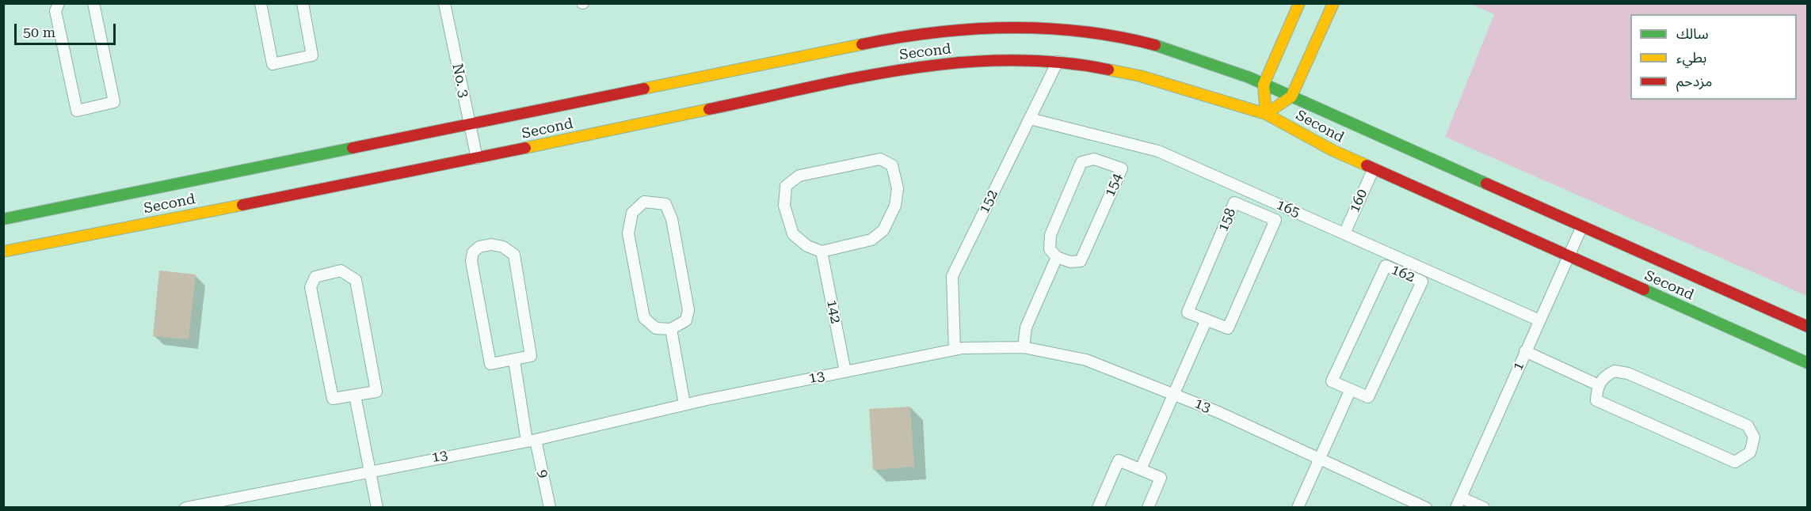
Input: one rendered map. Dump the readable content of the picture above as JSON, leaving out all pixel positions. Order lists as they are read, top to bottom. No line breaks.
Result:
{"streets":{"street":["Second","No. 3","154","160","152","165","158","162","142","1","13","9"]},"crossings":[["Second","No. 3"],["Second","160"],["Second","152"],["Second","1"],["160","165"],["152","165"],["152","13"],["165","1"],["142","13"],["13","9"]],"legend":["سالك","بطيء","مزدحم"],"scale_bar":"50 m"}
